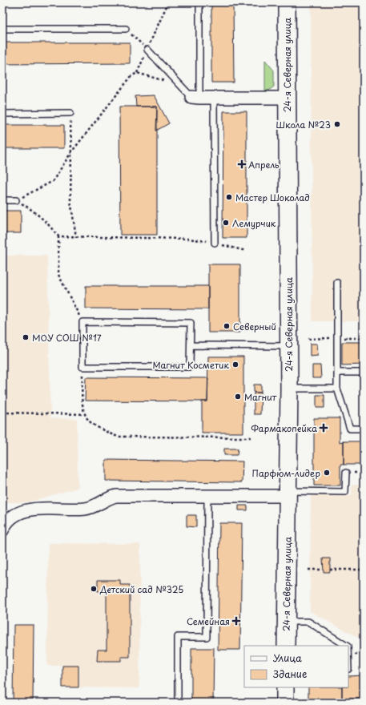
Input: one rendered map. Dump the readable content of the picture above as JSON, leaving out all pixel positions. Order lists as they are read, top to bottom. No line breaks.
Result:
{"streets":{"main road":["24-я Северная улица"]},"places":{"other":["Школа №23","Мастер Шоколад","Лемурчик","Северный","МОУ СОШ №17","Магнит Косметик","Магнит","Парфюм-лидер","Детский сад №325"],"health":["Апрель","Фармакопейка","Семейная"]},"legend":["Улица","Здание"]}
